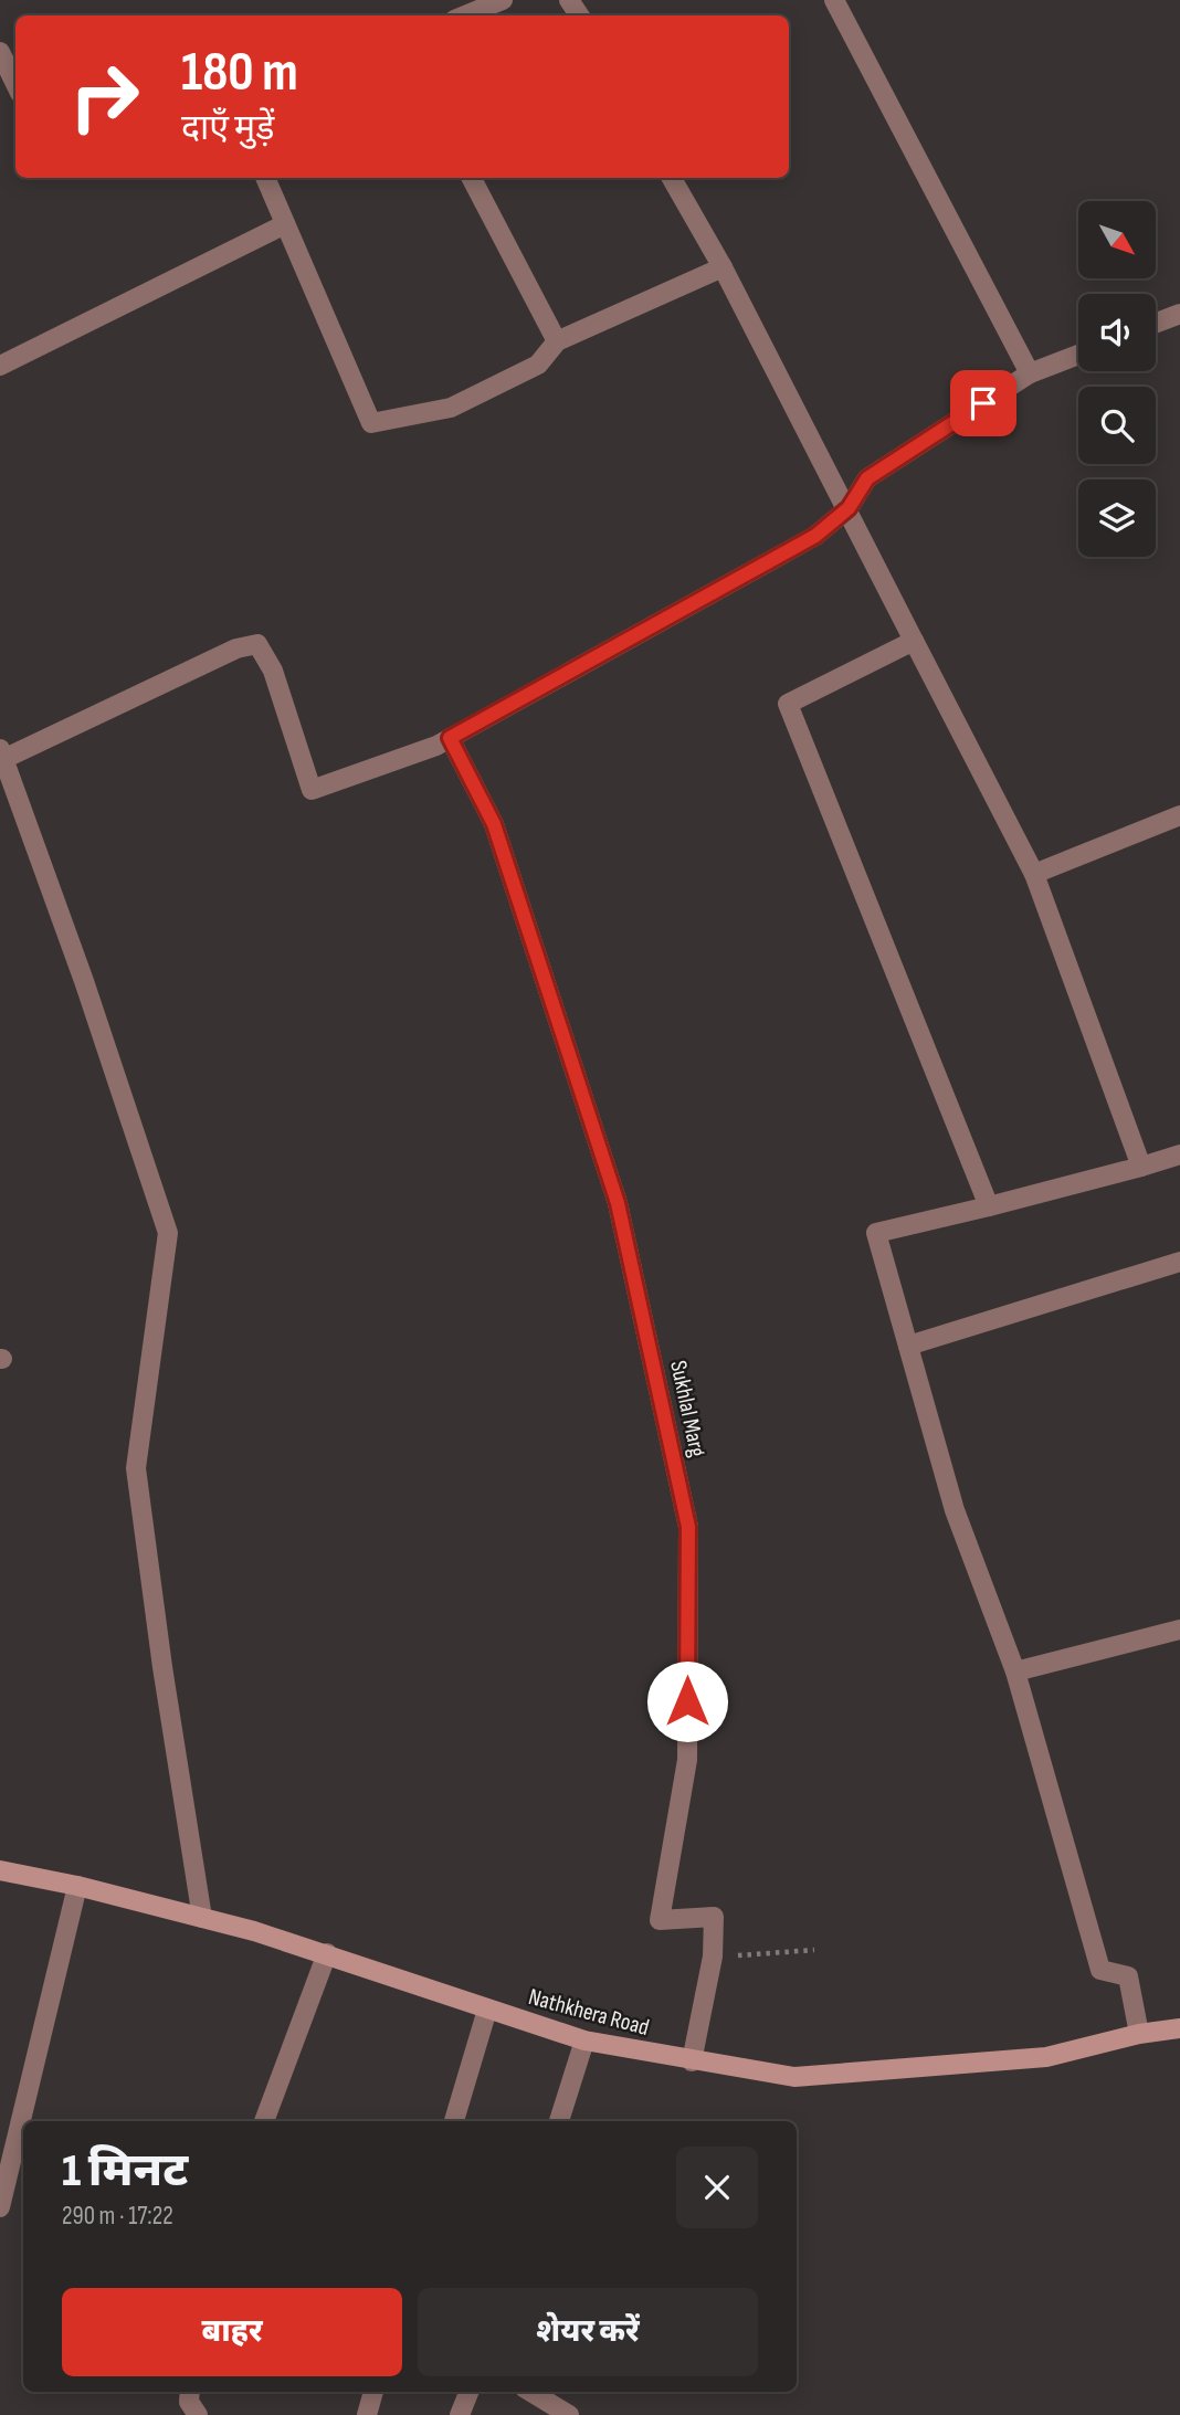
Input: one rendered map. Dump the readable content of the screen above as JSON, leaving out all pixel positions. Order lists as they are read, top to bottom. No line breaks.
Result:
{"streets":{"street":["Sukhlal Marg","Nathkhera Road"]},"crossings":[["Sukhlal Marg","Nathkhera Road"]],"north":"bottom right","page":{"turn":["180 m","दाएँ मुड़ें"],"heading":["1 मिनट","290 m · 17:22"],"buttons":["बाहर","शेयर करें"]}}
